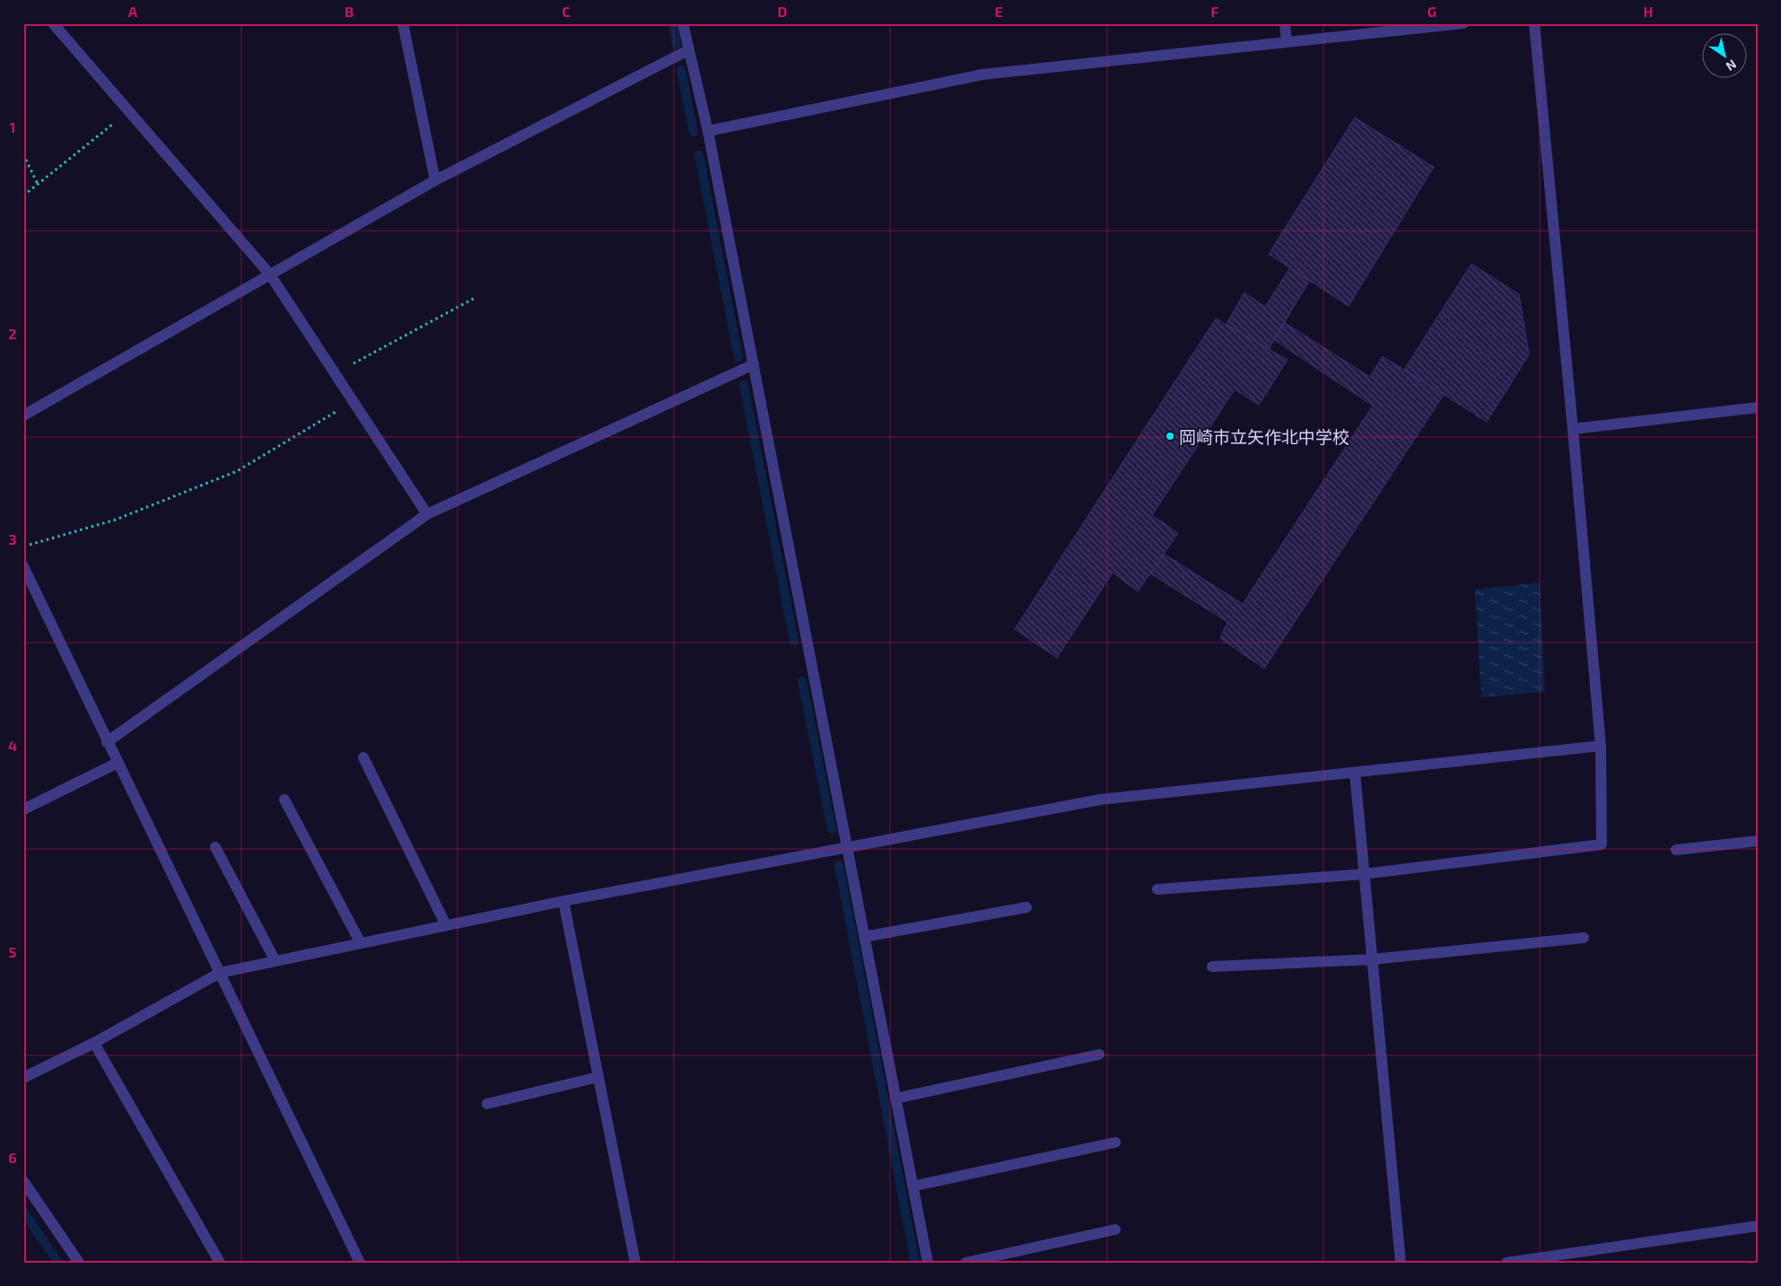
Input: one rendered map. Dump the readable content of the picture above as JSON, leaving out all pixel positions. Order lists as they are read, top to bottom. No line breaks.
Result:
{"places":["岡崎市立矢作北中学校"],"north":"bottom right","grid":{"columns":["A","B","C","D","E","F","G","H"],"rows":["1","2","3","4","5","6"]}}
